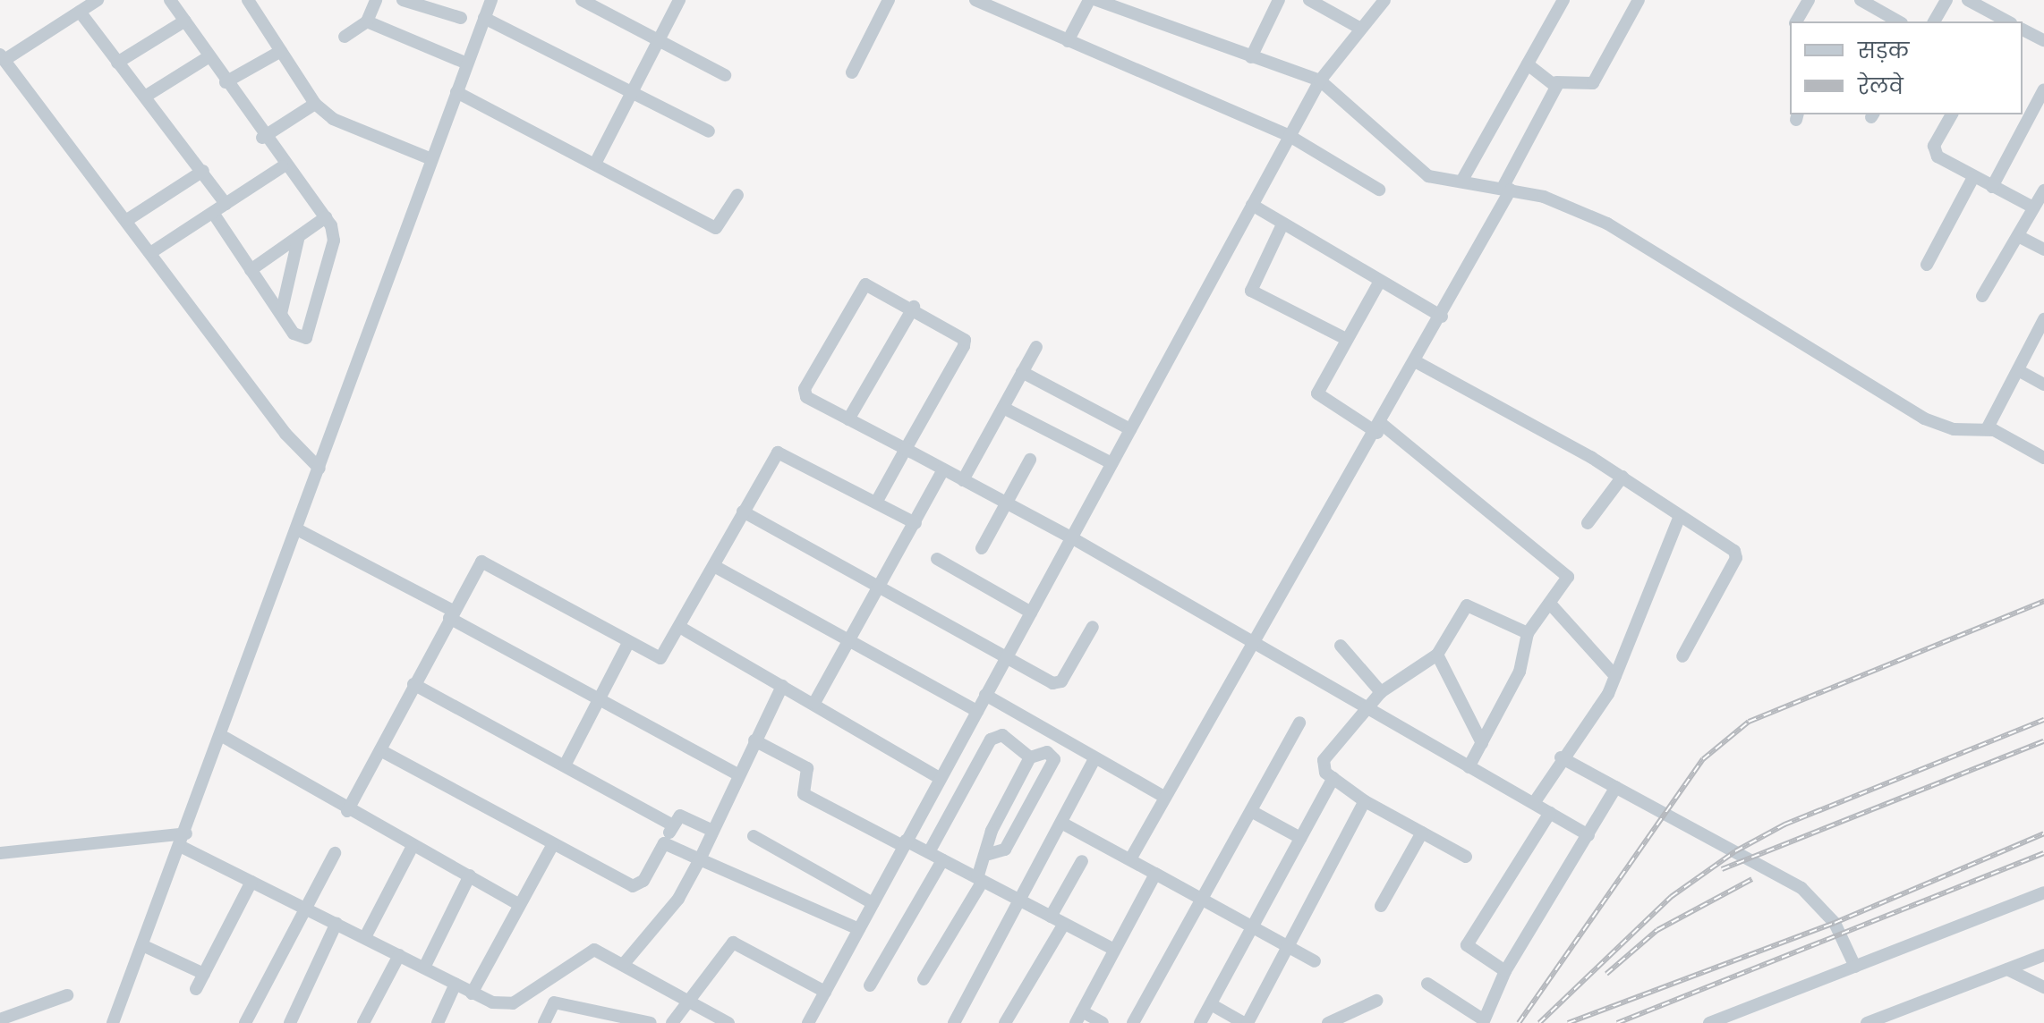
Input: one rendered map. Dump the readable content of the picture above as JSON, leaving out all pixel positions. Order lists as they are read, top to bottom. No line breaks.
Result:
{"legend":["सड़क","रेलवे"]}
